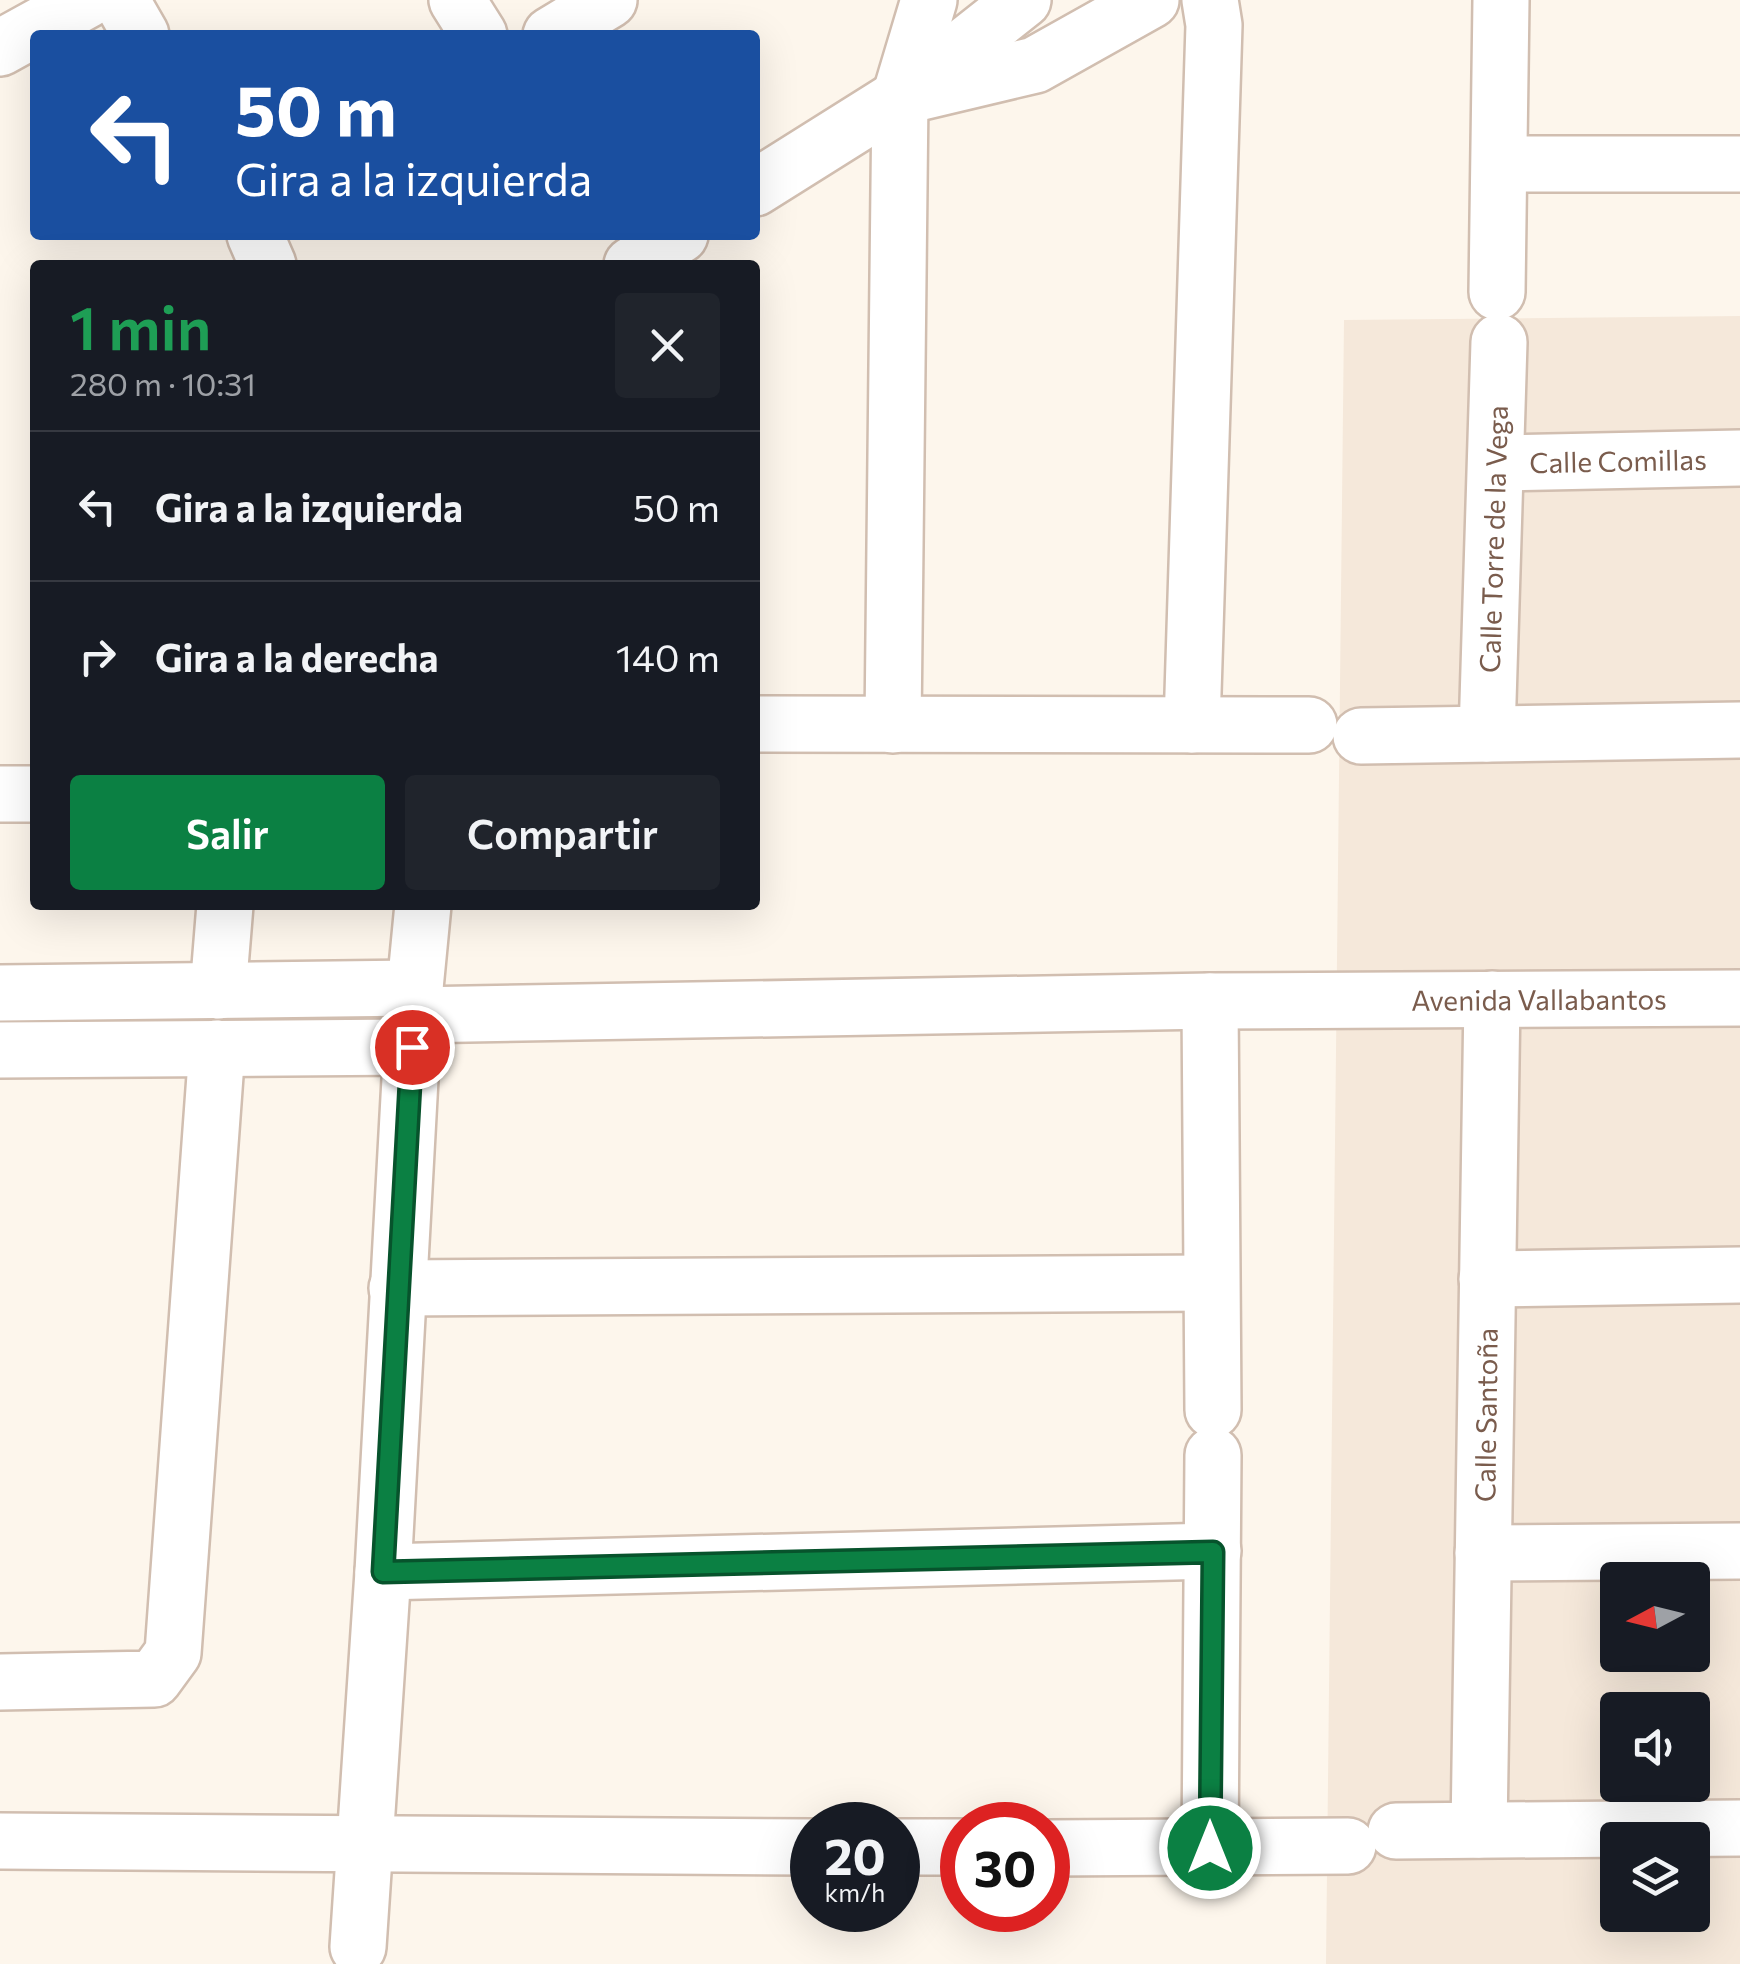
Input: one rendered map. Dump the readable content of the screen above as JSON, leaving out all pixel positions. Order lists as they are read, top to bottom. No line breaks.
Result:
{"streets":{"street":["Calle Comillas","Calle Torre de la Vega","Avenida Vallabantos","Calle Santoña"]},"crossings":[["Calle Comillas","Calle Torre de la Vega"],["Avenida Vallabantos","Calle Santoña"]],"north":"left","page":{"turn":["50 m","Gira a la izquierda"],"heading":["1 min","280 m · 10:31"],"list":[{"name":"Gira a la izquierda","value":"50 m"},{"name":"Gira a la derecha","value":"140 m"}],"buttons":["Salir","Compartir"],"speed":"20 km/h","limit":"30"}}
